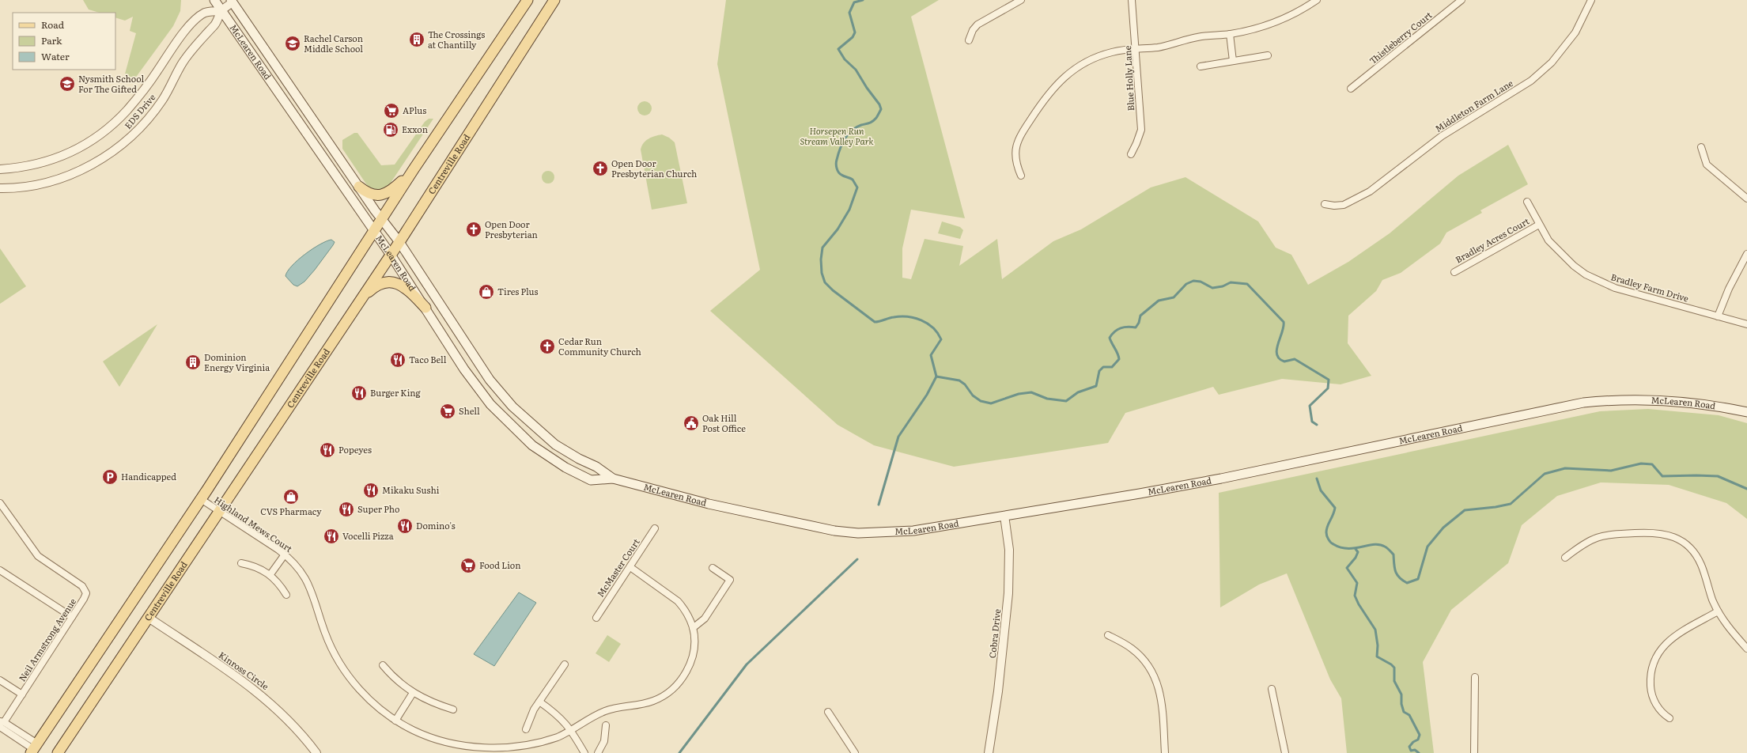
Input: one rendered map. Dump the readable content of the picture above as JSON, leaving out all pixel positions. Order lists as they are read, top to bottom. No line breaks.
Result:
{"streets":{"main road":["McLearen Road","Centreville Road"],"street":["Thistleberry Court","Blue Holly Lane","Middleton Farm Lane","EDS Drive","Bradley Acres Court","Bradley Farm Drive","Highland Mews Court","McMaster Court","Cobra Drive","Neil Armstrong Avenue","Kinross Circle"]},"crossings":[["McLearen Road","EDS Drive"],["McLearen Road","Centreville Road"],["McLearen Road","Cobra Drive"],["Centreville Road","Highland Mews Court"],["Centreville Road","Kinross Circle"],["Bradley Acres Court","Bradley Farm Drive"],["Highland Mews Court","McMaster Court"]],"parks":["Horsepen Run Stream Valley Park"],"places":{"building":["The Crossings at Chantilly","Dominion Energy Virginia"],"school or university":["Rachel Carson Middle School","Nysmith School For The Gifted"],"supermarket":["APlus","Shell","Food Lion"],"fuel station":["Exxon"],"church":["Open Door Presbyterian Church","Open Door Presbyterian","Cedar Run Community Church"],"shop":["Tires Plus","CVS Pharmacy"],"restaurant":["Taco Bell","Burger King","Popeyes","Mikaku Sushi","Super Pho","Domino's","Vocelli Pizza"],"public building":["Oak Hill Post Office"],"parking":["Handicapped"]},"legend":["Road","Park","Water"]}
